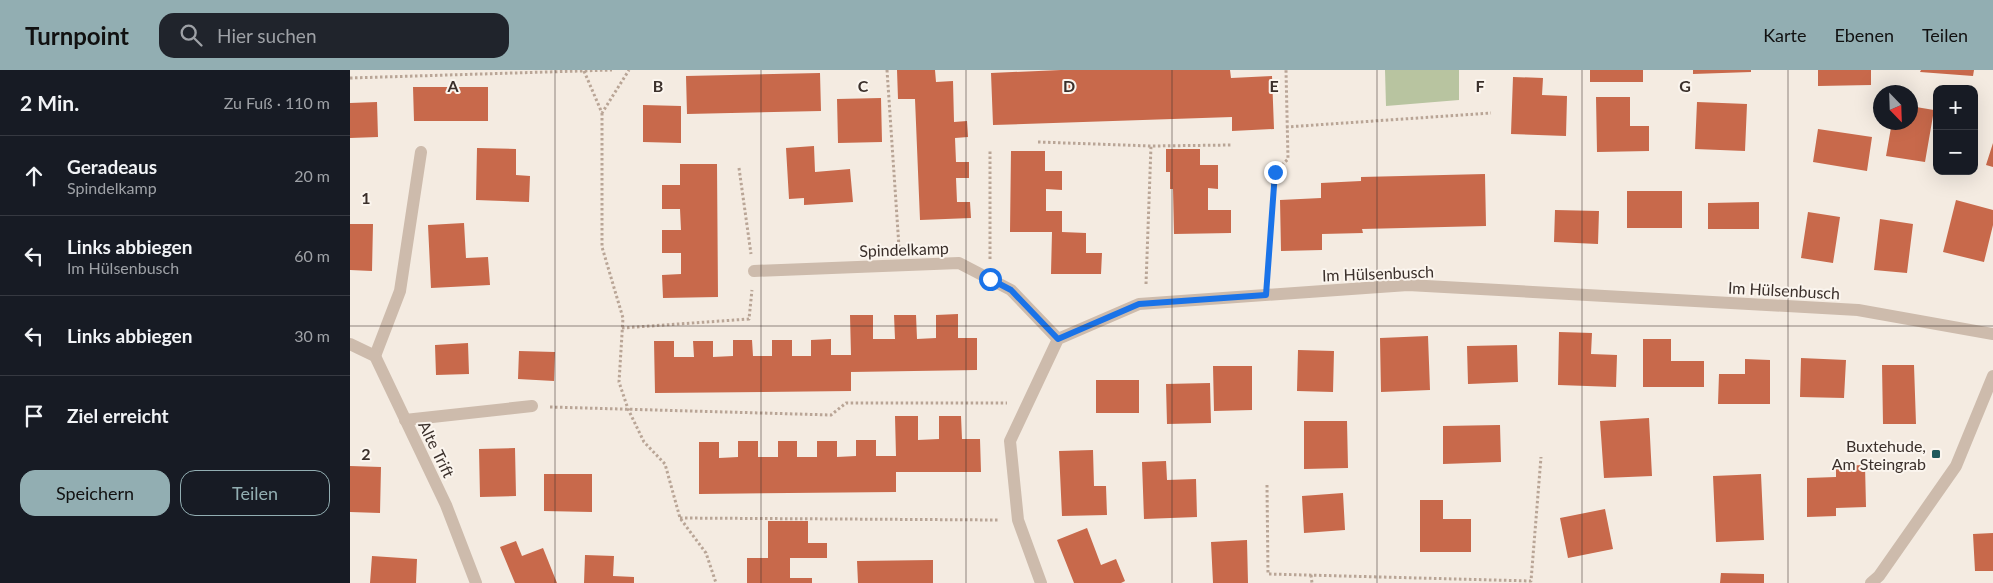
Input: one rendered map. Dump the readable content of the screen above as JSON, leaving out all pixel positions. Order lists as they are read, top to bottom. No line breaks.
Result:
{"streets":{"street":["Spindelkamp","Im Hülsenbusch","Alte Trift"]},"crossings":[["Spindelkamp","Im Hülsenbusch"]],"places":{"transit":["Buxtehude, Am Steingrab"]},"north":"bottom right","page":{"header":"Turnpoint","search":"Hier suchen","nav":["Karte","Ebenen","Teilen"],"heading":["2 Min.","Zu Fuß · 110 m"],"map_buttons":["+","−"],"list":[["Geradeaus","Spindelkamp","20 m"],["Links abbiegen","Im Hülsenbusch","60 m"],["Links abbiegen","30 m"],"Ziel erreicht"],"buttons":["Speichern","Teilen"]},"grid":{"columns":["A","B","C","D","E","F","G"],"rows":["1","2"]}}
